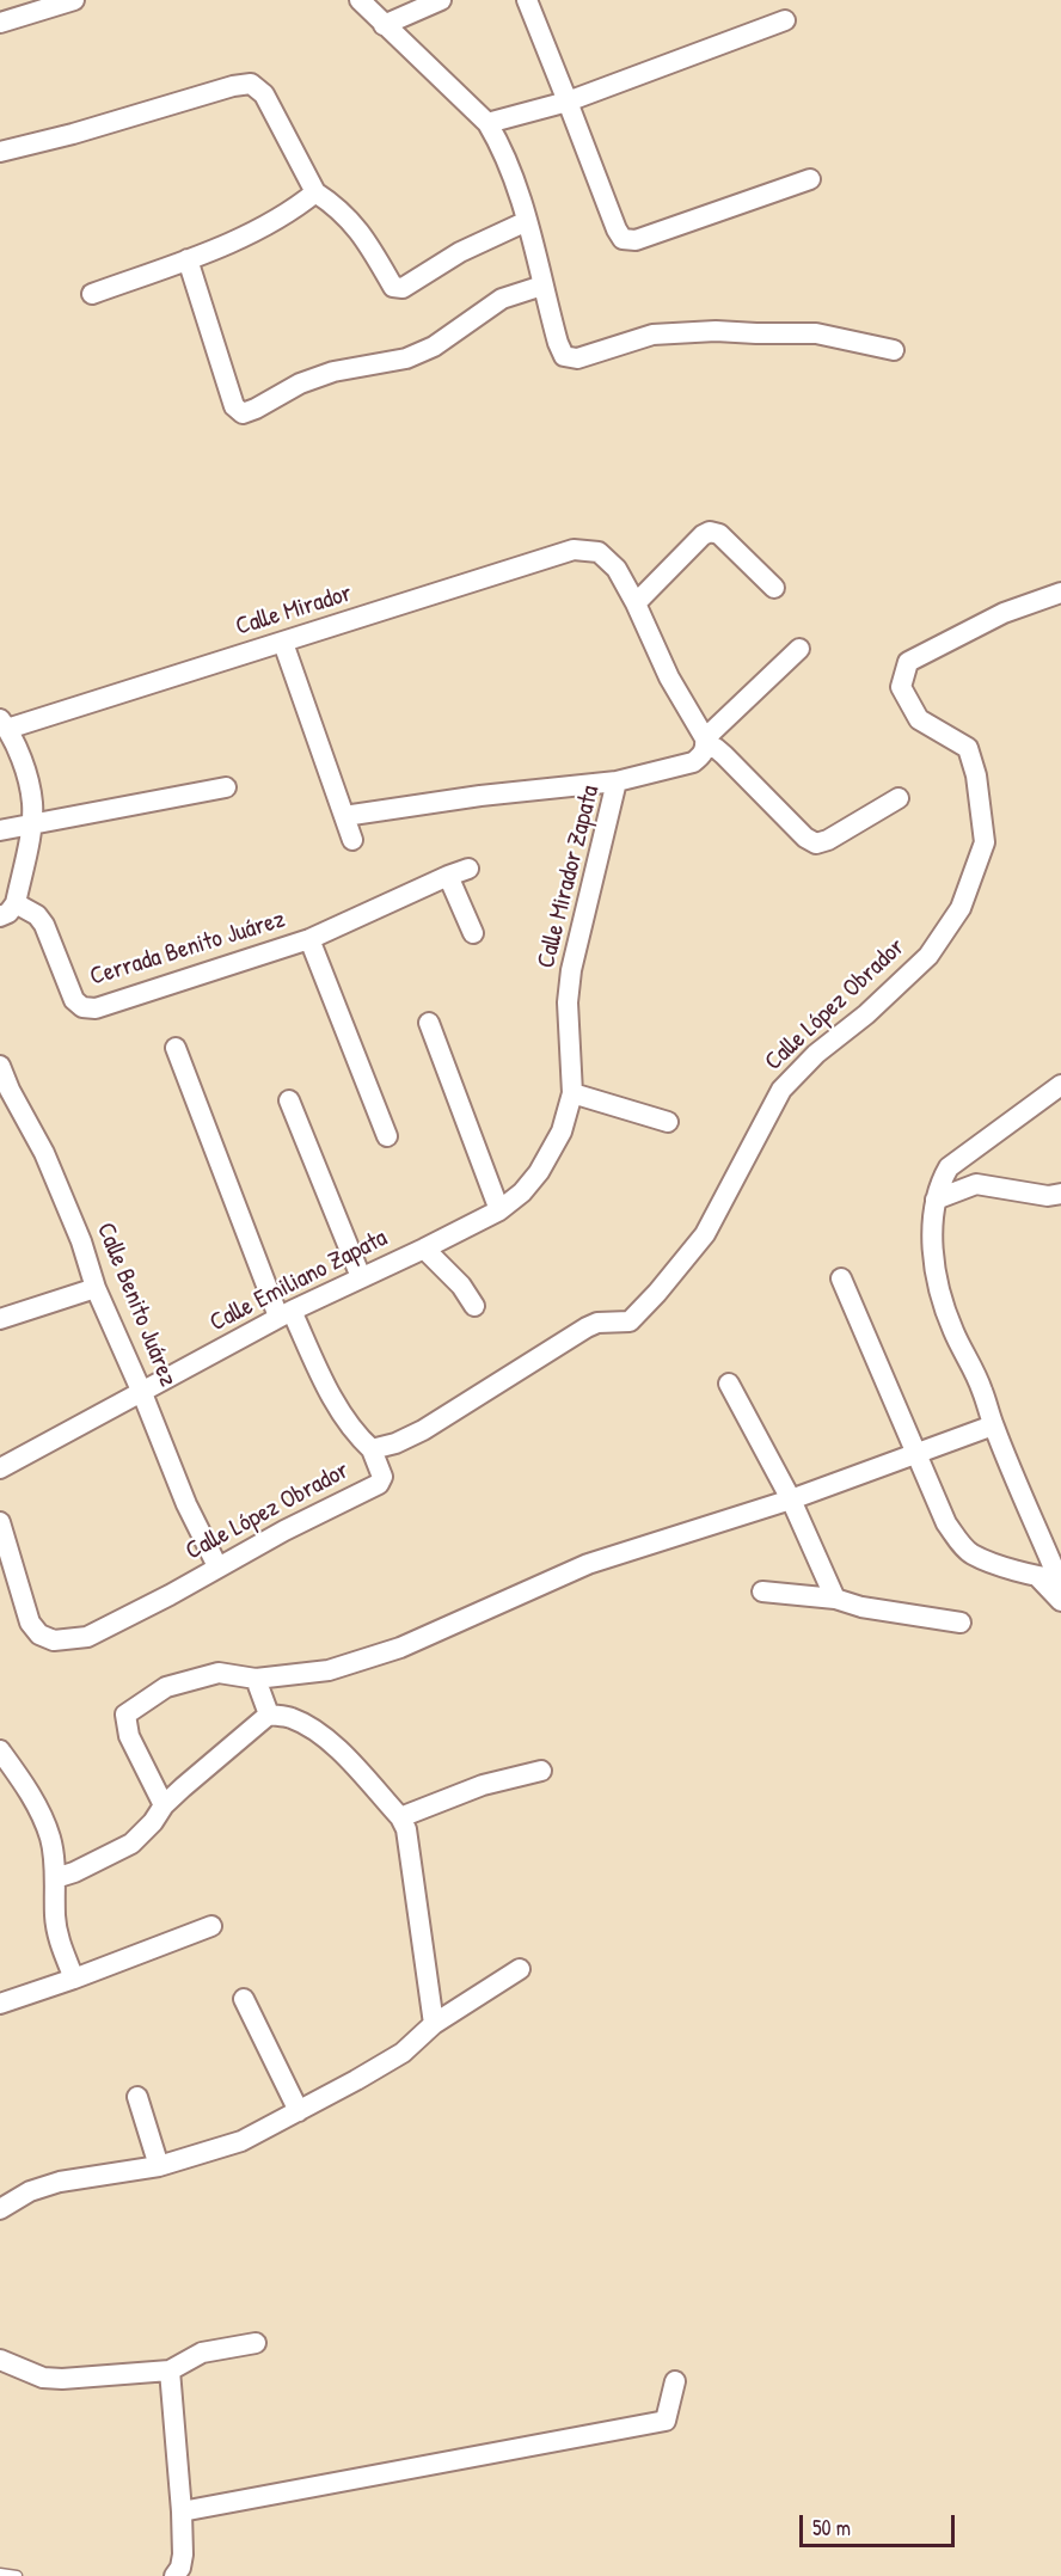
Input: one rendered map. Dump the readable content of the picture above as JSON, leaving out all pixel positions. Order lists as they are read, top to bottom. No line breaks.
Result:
{"streets":{"street":["Calle Mirador","Calle Mirador Zapata","Cerrada Benito Juárez","Calle López Obrador","Calle Emiliano Zapata","Calle Benito Juárez"]},"crossings":[["Calle Mirador Zapata","Calle Emiliano Zapata"],["Calle López Obrador","Calle Benito Juárez"],["Calle Emiliano Zapata","Calle Benito Juárez"]],"scale_bar":"50 m"}
